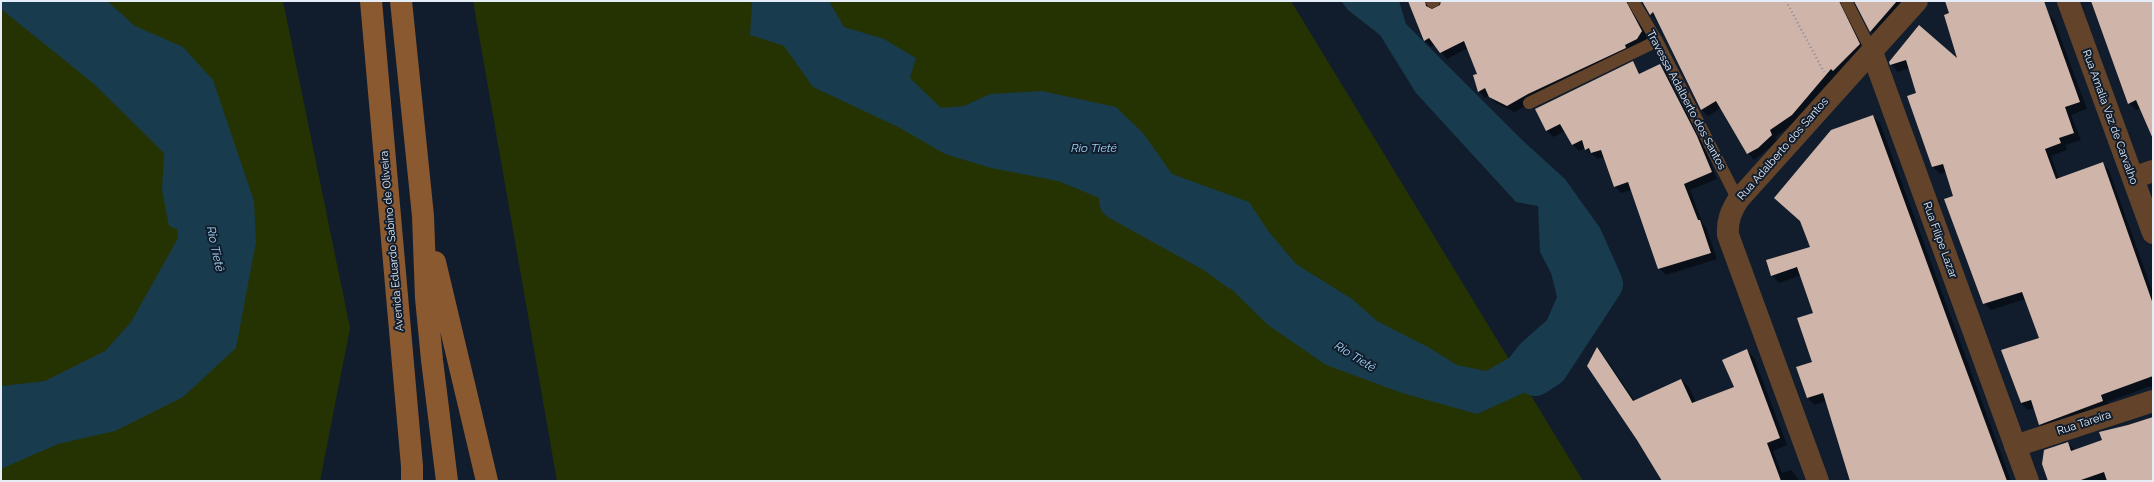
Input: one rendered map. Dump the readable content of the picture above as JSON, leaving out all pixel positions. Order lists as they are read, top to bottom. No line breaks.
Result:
{"streets":{"main road":["Avenida Eduardo Sabino de Oliveira"],"street":["Rua Amalia Vaz de Carvalho","Rua Adalberto dos Santos","Rua Filipe Lazar","Rua Tareira"],"lane":["Travessa Adalberto dos Santos"]},"crossings":[["Travessa Adalberto dos Santos","Rua Adalberto dos Santos"],["Rua Adalberto dos Santos","Rua Filipe Lazar"],["Rua Filipe Lazar","Rua Tareira"]],"water":["Rio Tietê"]}
